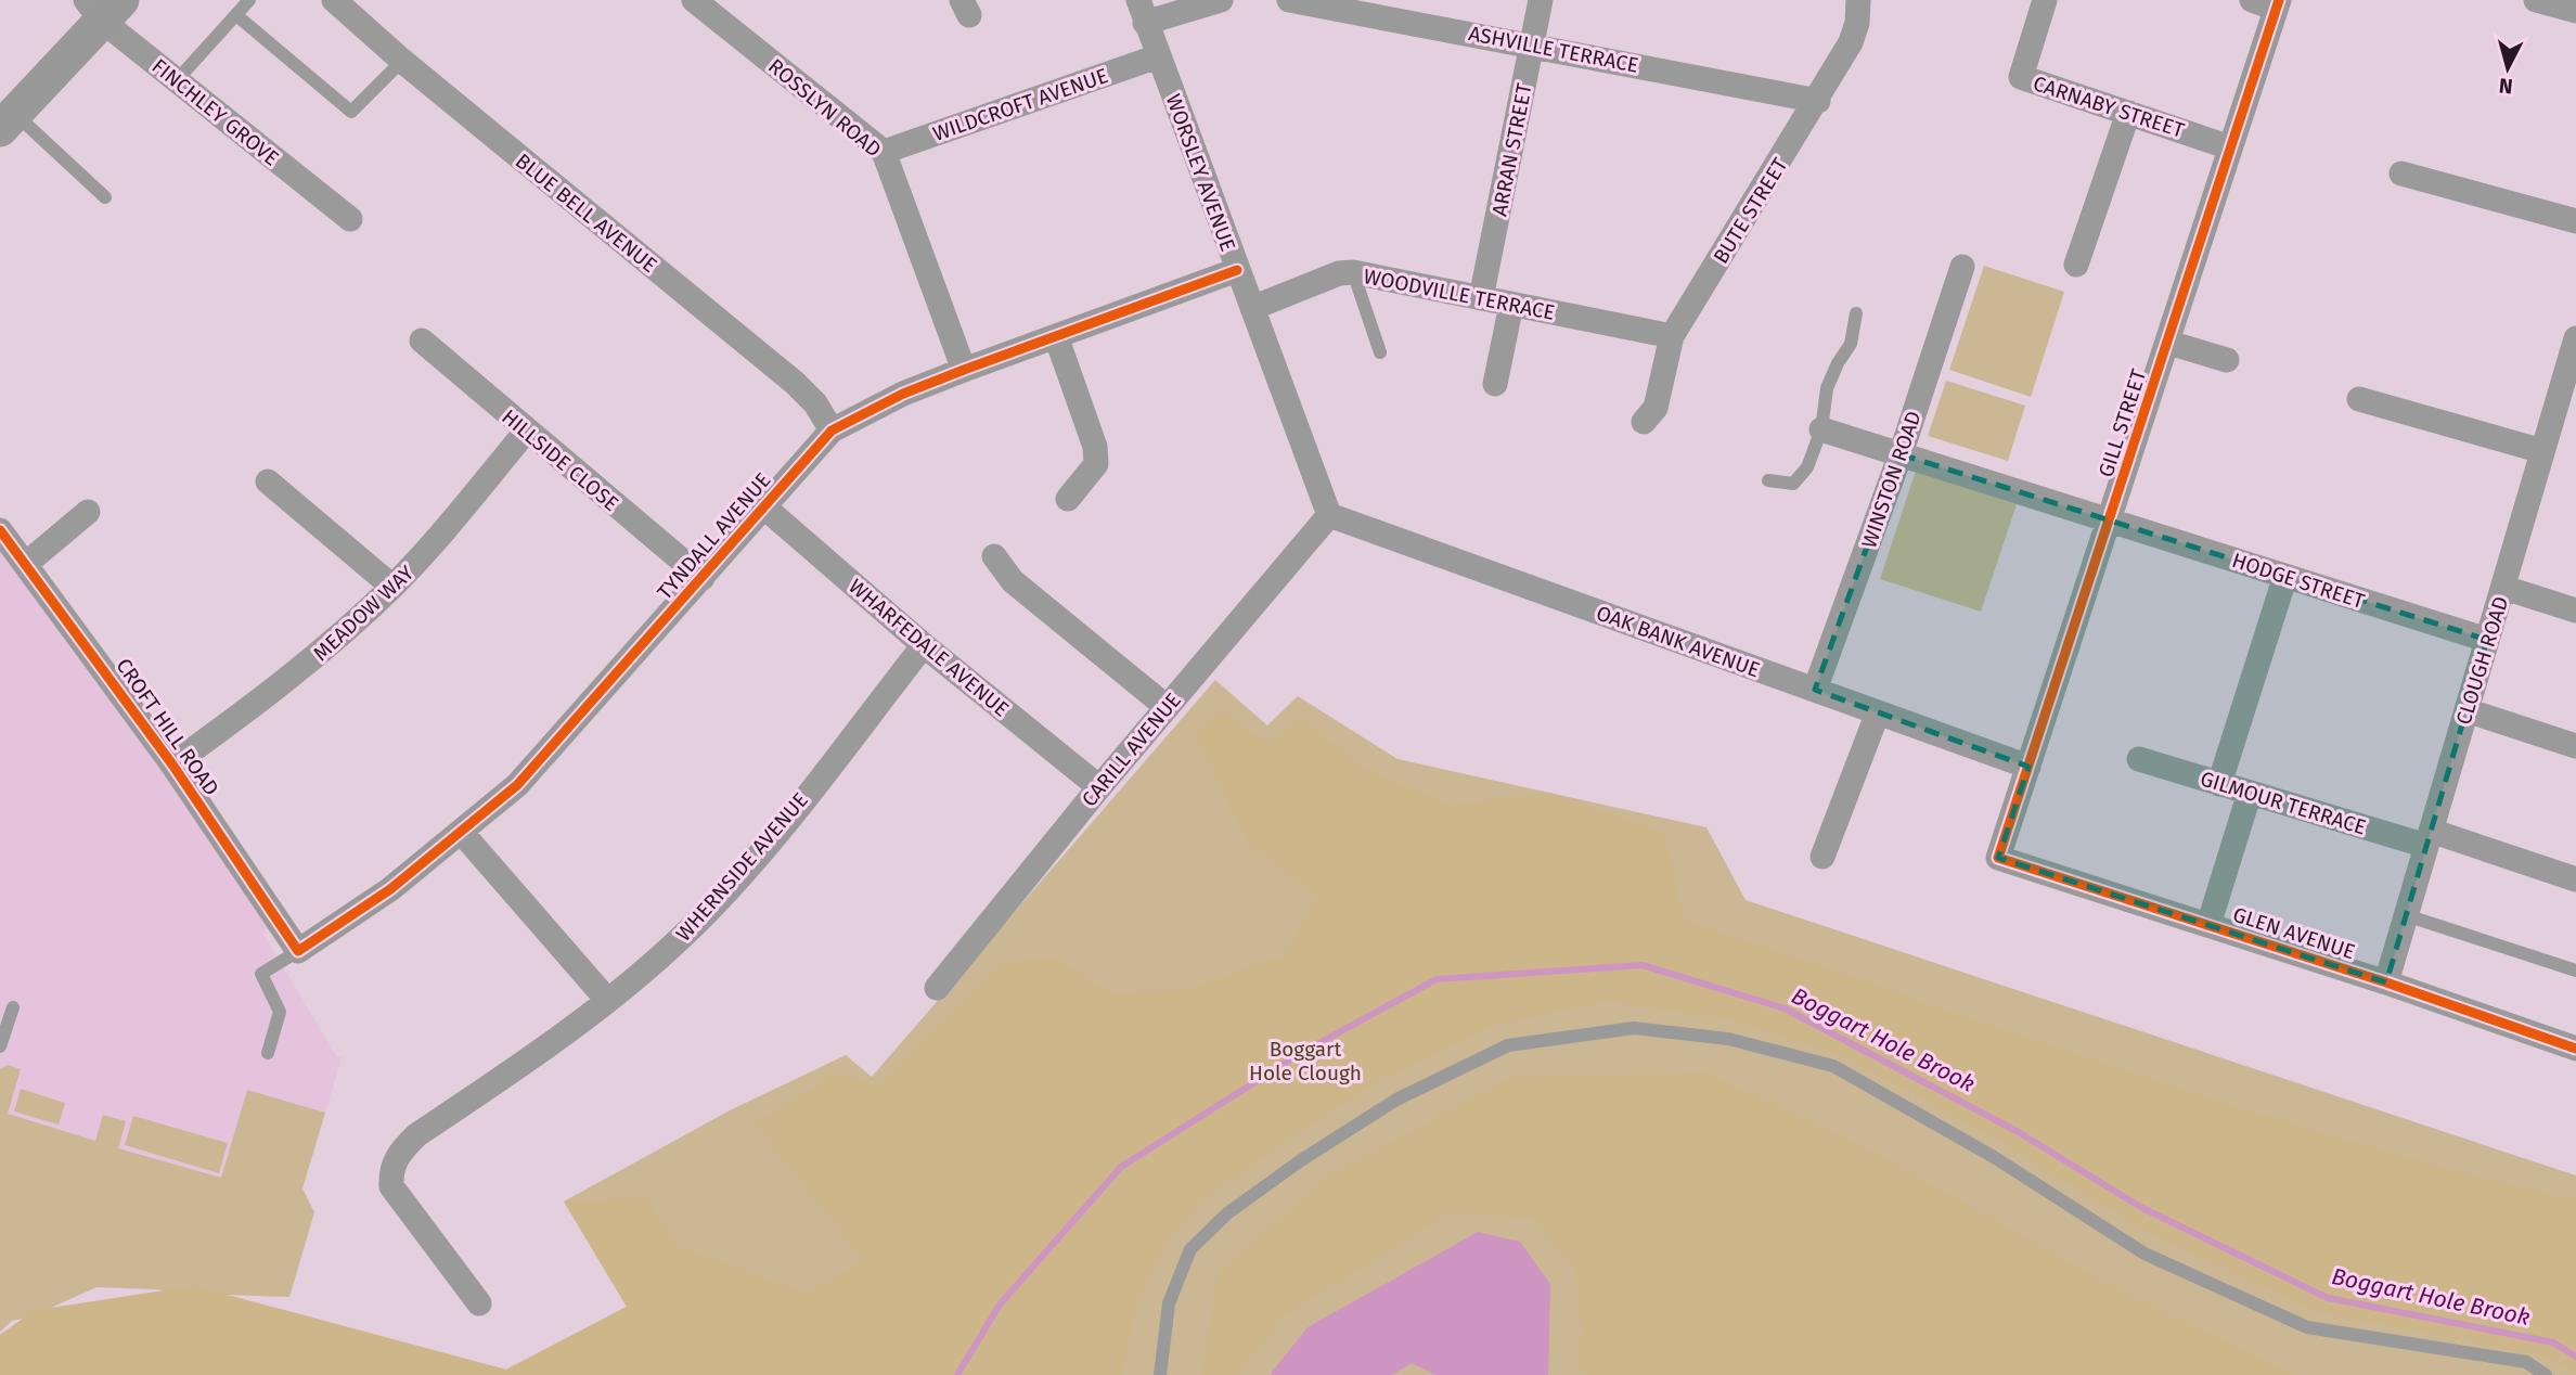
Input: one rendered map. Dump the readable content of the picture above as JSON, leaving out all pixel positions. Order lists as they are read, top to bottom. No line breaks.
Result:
{"streets":{"street":["ASHVILLE TERRACE","WILDCROFT AVENUE","CARNABY STREET","ROSSLYN ROAD","FINCHLEY GROVE","ARRAN STREET","WORSLEY AVENUE","BUTE STREET","BLUE BELL AVENUE","WOODVILLE TERRACE","GILL STREET","HILLSIDE CLOSE","WINSTON ROAD","TYNDALL AVENUE","HODGE STREET","MEADOW WAY","OAK BANK AVENUE","WHARFEDALE AVENUE","CLOUGH ROAD","CROFT HILL ROAD","CARILL AVENUE","GILMOUR TERRACE","WHERNSIDE AVENUE","GLEN AVENUE"]},"crossings":[["ASHVILLE TERRACE","ARRAN STREET"],["ASHVILLE TERRACE","BUTE STREET"],["WILDCROFT AVENUE","ROSSLYN ROAD"],["WILDCROFT AVENUE","WORSLEY AVENUE"],["CARNABY STREET","GILL STREET"],["ROSSLYN ROAD","TYNDALL AVENUE"],["ARRAN STREET","WOODVILLE TERRACE"],["WORSLEY AVENUE","WOODVILLE TERRACE"],["WORSLEY AVENUE","TYNDALL AVENUE"],["WORSLEY AVENUE","OAK BANK AVENUE"],["WORSLEY AVENUE","CARILL AVENUE"],["BUTE STREET","WOODVILLE TERRACE"],["BLUE BELL AVENUE","TYNDALL AVENUE"],["GILL STREET","HODGE STREET"],["GILL STREET","OAK BANK AVENUE"],["GILL STREET","GLEN AVENUE"],["HILLSIDE CLOSE","TYNDALL AVENUE"],["HILLSIDE CLOSE","MEADOW WAY"],["WINSTON ROAD","HODGE STREET"],["WINSTON ROAD","OAK BANK AVENUE"],["TYNDALL AVENUE","WHARFEDALE AVENUE"],["TYNDALL AVENUE","CROFT HILL ROAD"],["HODGE STREET","CLOUGH ROAD"],["MEADOW WAY","CROFT HILL ROAD"],["OAK BANK AVENUE","CARILL AVENUE"],["WHARFEDALE AVENUE","CARILL AVENUE"],["WHARFEDALE AVENUE","WHERNSIDE AVENUE"],["CLOUGH ROAD","GILMOUR TERRACE"],["CLOUGH ROAD","GLEN AVENUE"]],"water":["Boggart Hole Brook"],"parks":["Boggart Hole Clough"],"north":"bottom"}
